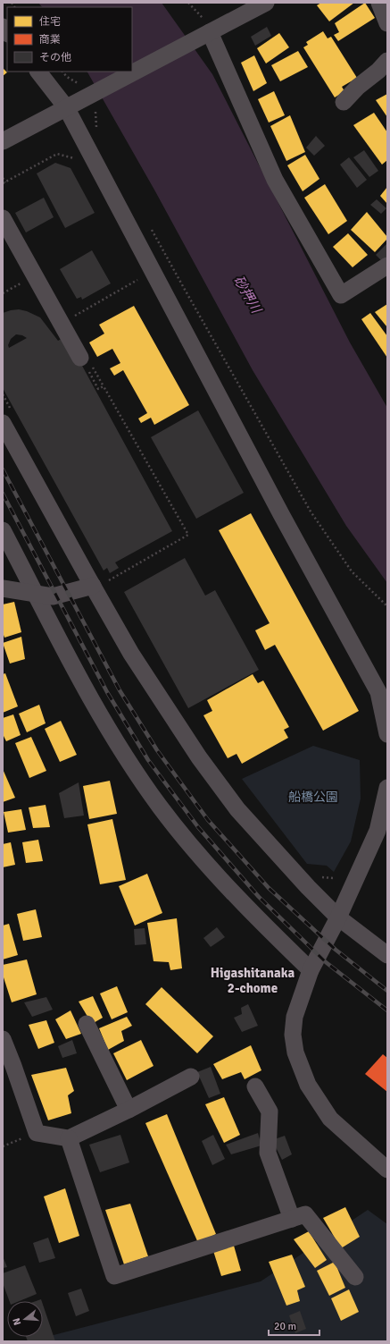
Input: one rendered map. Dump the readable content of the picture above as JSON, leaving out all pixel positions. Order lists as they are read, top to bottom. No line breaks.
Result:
{"districts":["Higashitanaka 2-chome"],"water":["砂押川"],"parks":["船橋公園"],"legend":["住宅","商業","その他"],"scale_bar":"20 m","north":"left"}
